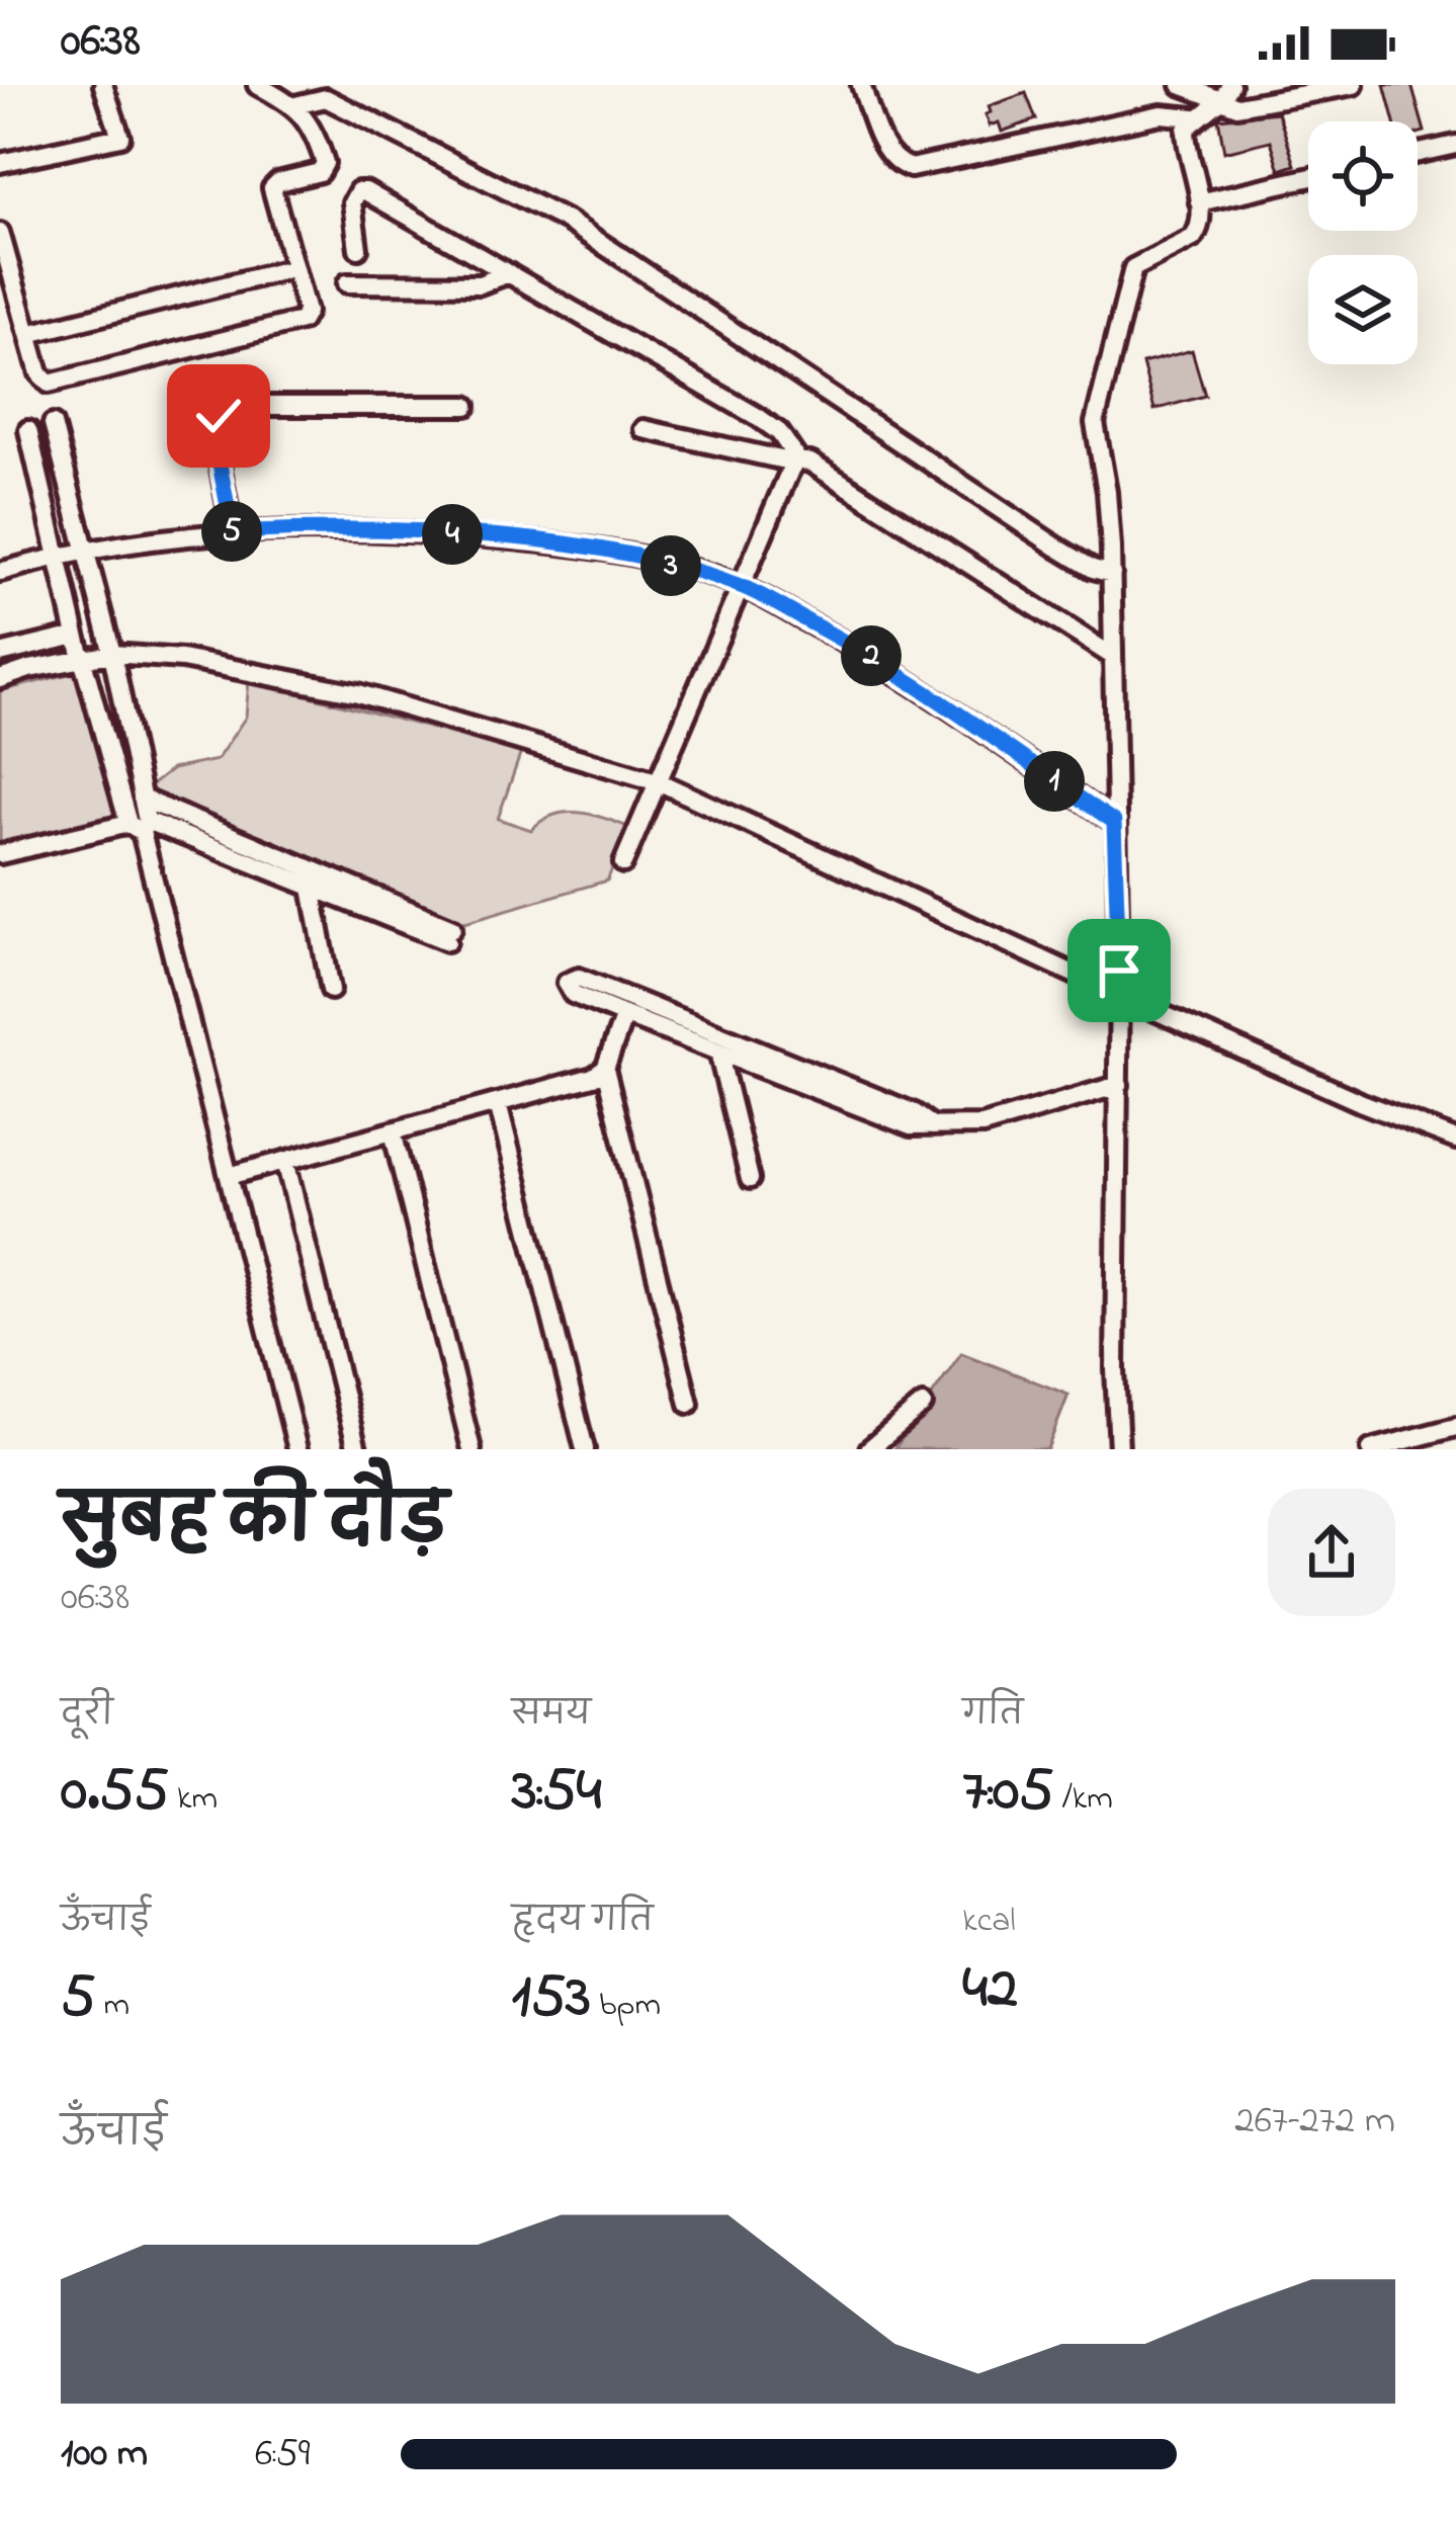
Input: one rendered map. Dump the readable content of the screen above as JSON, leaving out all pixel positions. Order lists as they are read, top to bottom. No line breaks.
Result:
{"page":{"status":"06:38","pins":["5","4","3","2","1"],"heading":["सुबह की दौड़","06:38"],"stats":[["दूरी","0.55 km"],["समय","3:54"],["गति","7:05 /km"],["ऊँचाई","5 m"],["हृदय गति","153 bpm"],["kcal","42"]],"chart":["ऊँचाई","267–272 m"],"list":[{"name":"100 m","note":"6:59"}]}}
